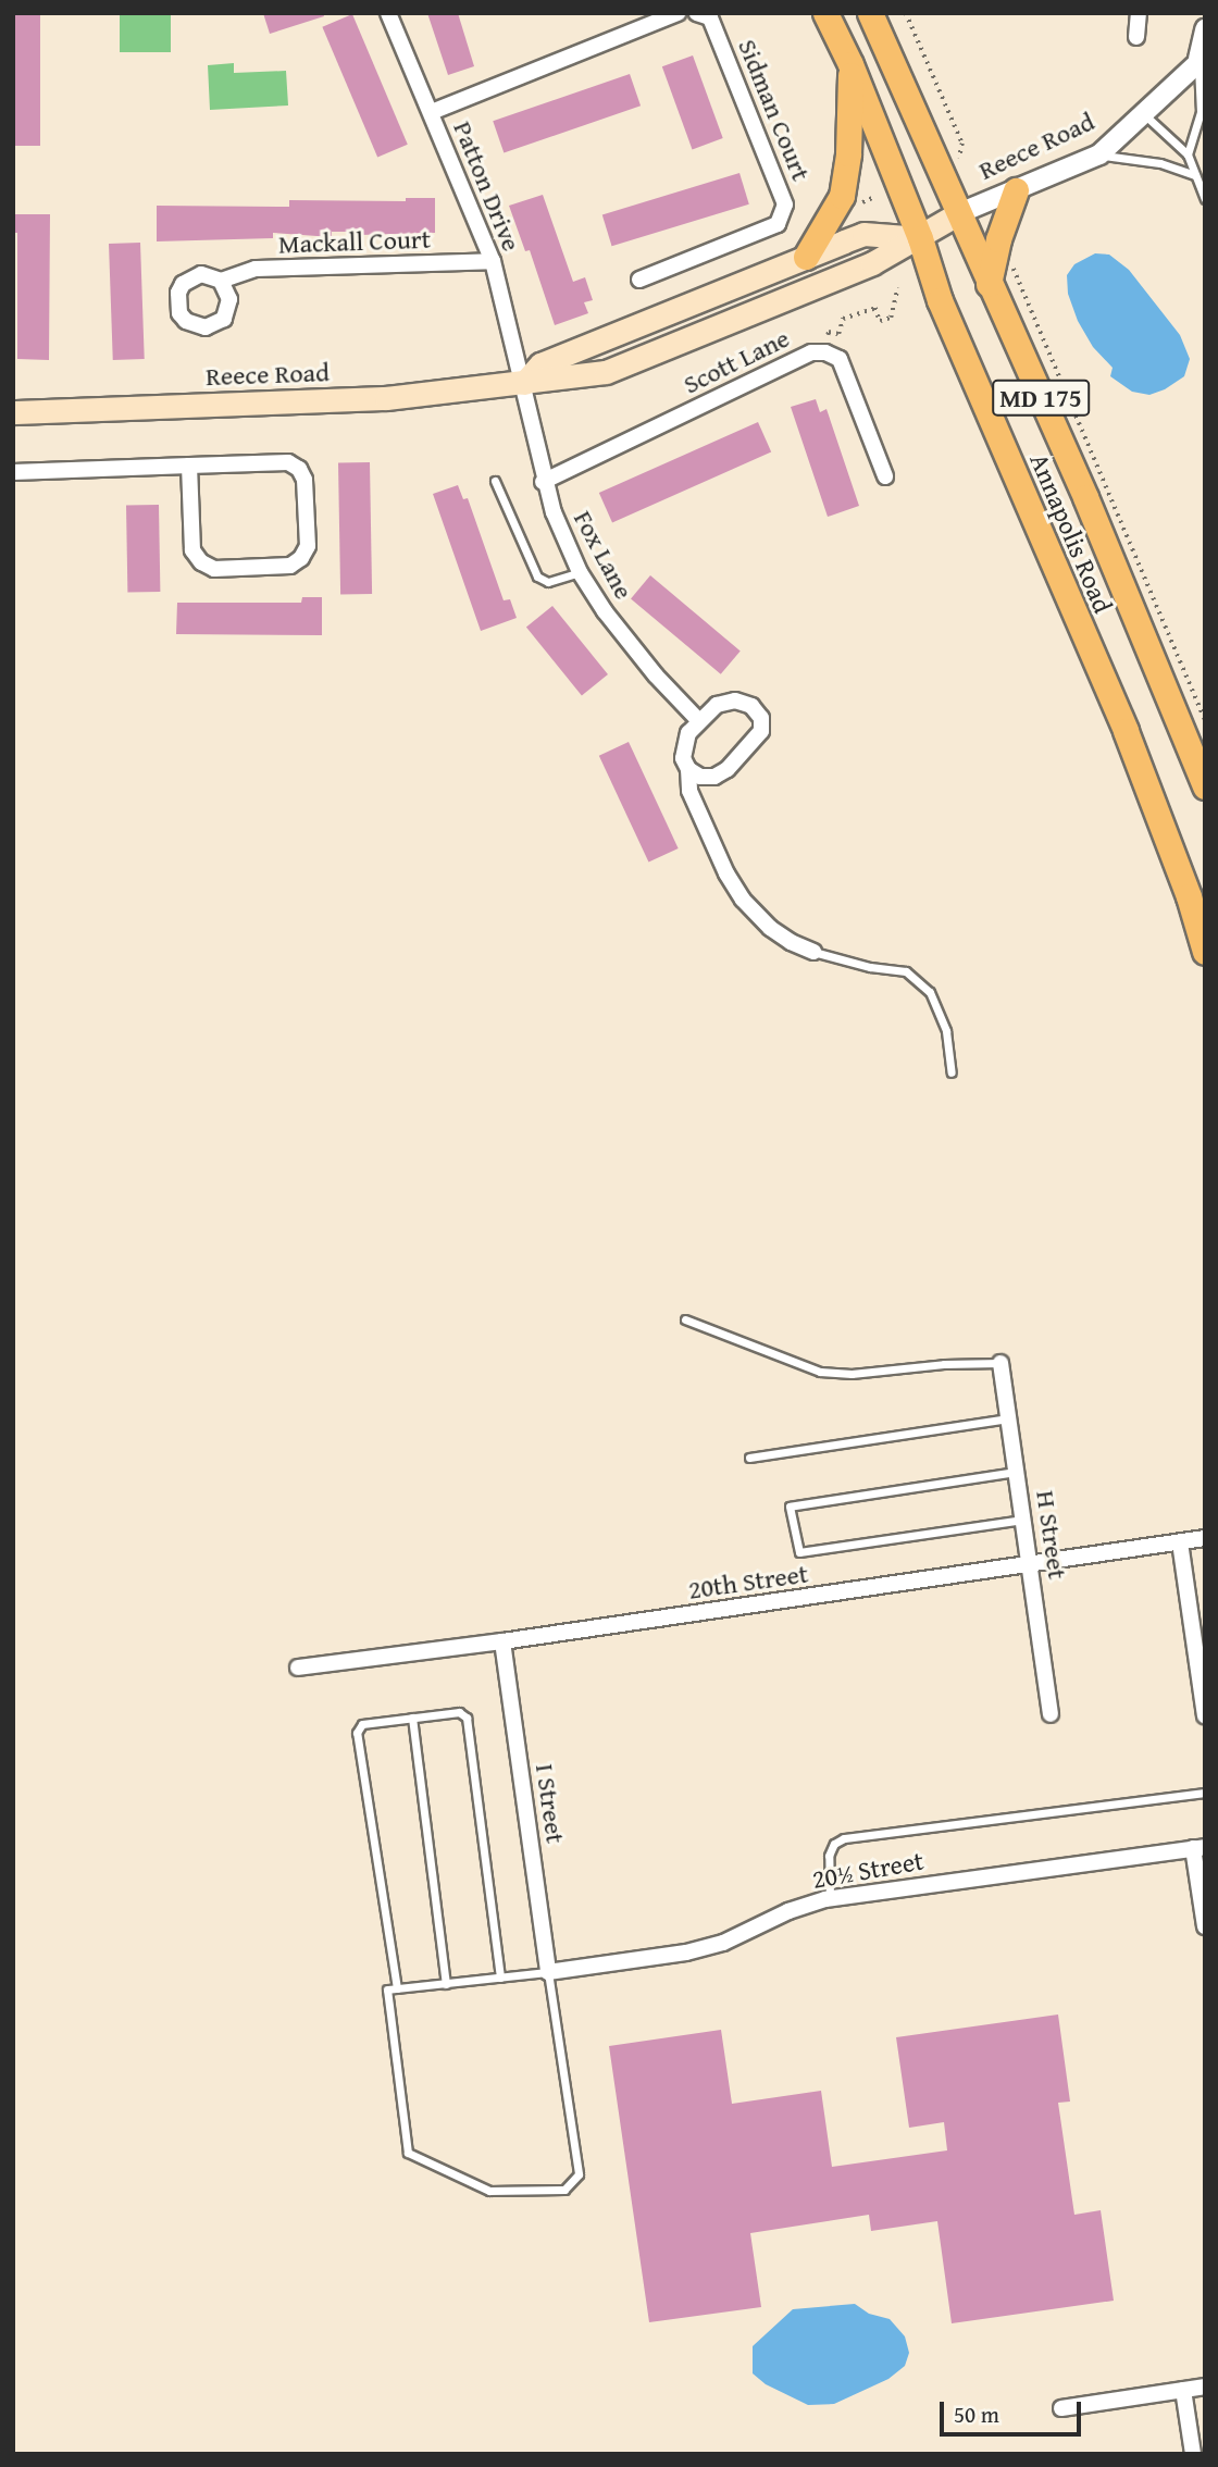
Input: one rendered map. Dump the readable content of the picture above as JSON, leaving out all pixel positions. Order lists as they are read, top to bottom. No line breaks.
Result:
{"streets":{"main road":["Reece Road","MD 175","Annapolis Road"],"street":["Sidman Court","Patton Drive","Mackall Court","Scott Lane","Fox Lane","H Street","20th Street","I Street","20½ Street"]},"crossings":[["Reece Road","Patton Drive"],["Reece Road","Annapolis Road"],["Reece Road","Fox Lane"],["Patton Drive","Mackall Court"],["Patton Drive","Fox Lane"],["Scott Lane","Fox Lane"],["H Street","20th Street"],["20th Street","I Street"],["I Street","20½ Street"]],"scale_bar":"50 m"}
